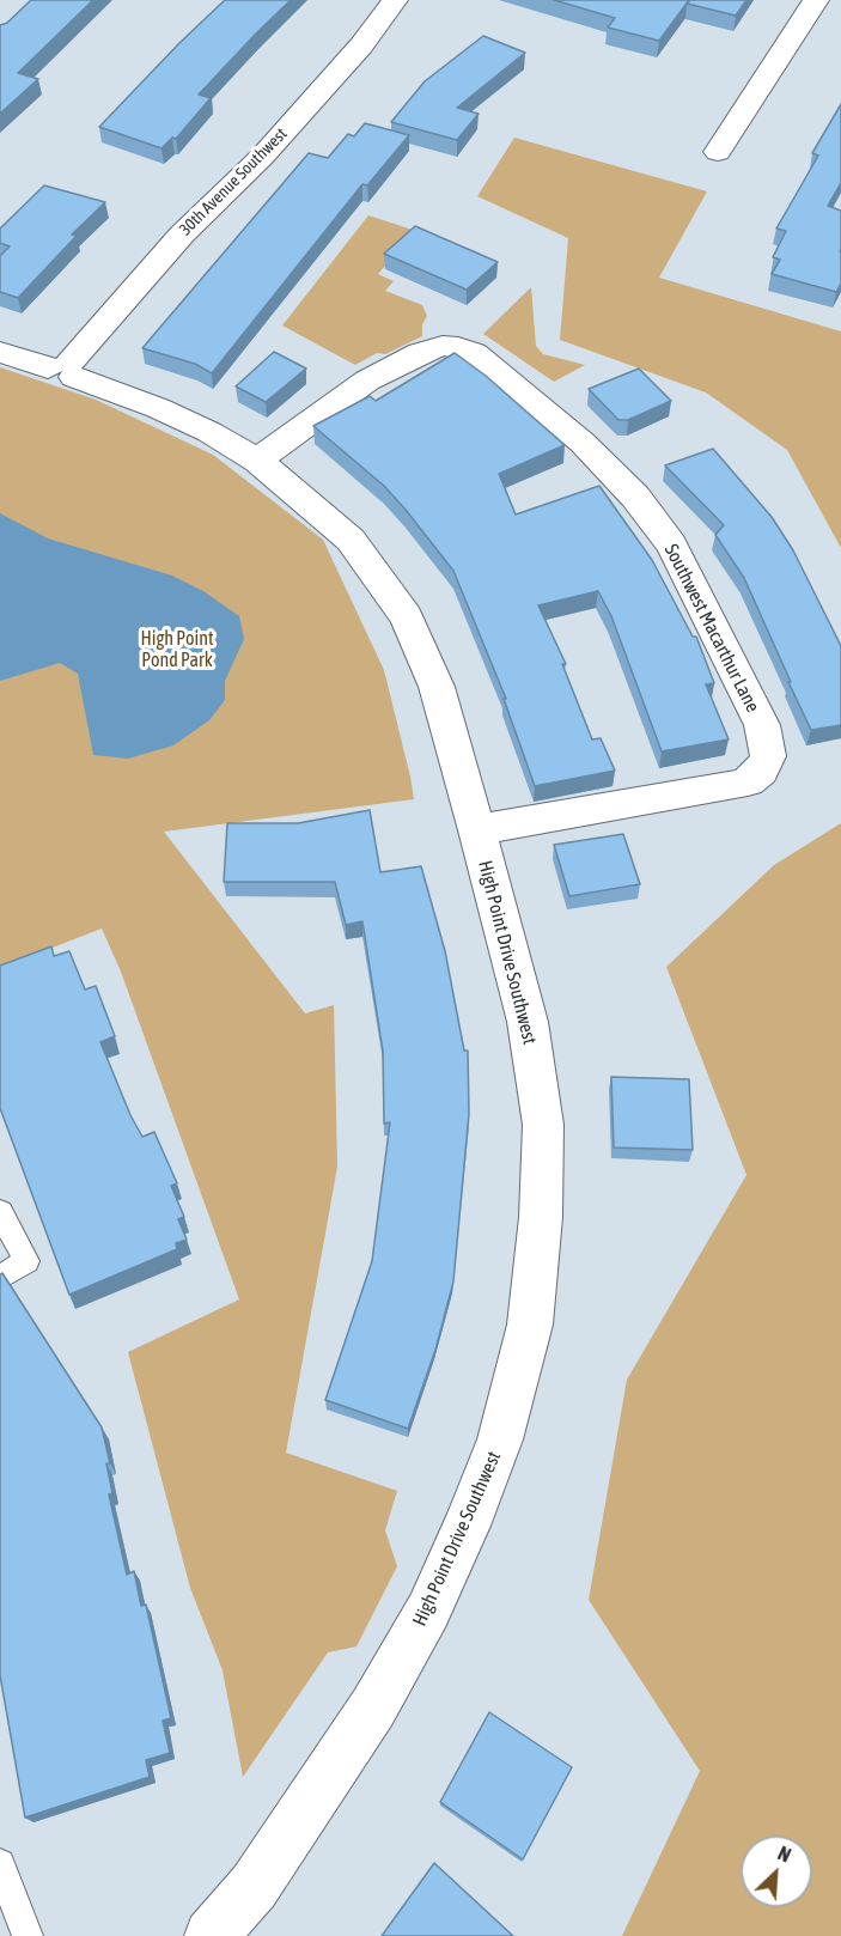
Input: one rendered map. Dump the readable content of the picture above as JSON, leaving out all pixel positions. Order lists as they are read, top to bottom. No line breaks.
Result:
{"streets":{"street":["30th Avenue Southwest","Southwest Macarthur Lane","High Point Drive Southwest"]},"crossings":[["30th Avenue Southwest","High Point Drive Southwest"],["Southwest Macarthur Lane","High Point Drive Southwest"]],"parks":["High Point Pond Park"],"north":"top right"}
